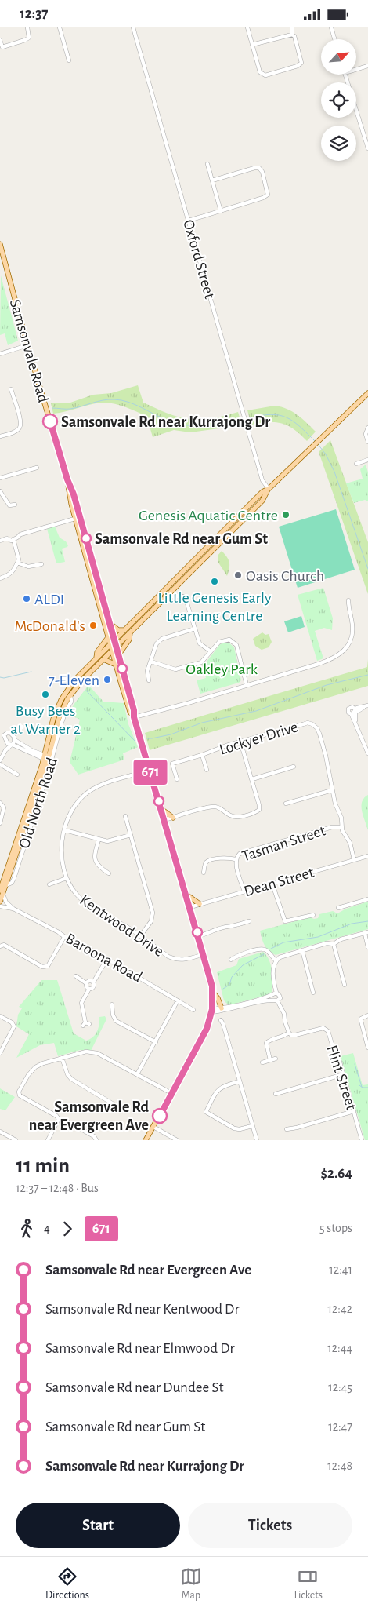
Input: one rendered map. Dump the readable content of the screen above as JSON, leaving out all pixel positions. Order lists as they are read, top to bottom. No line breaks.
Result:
{"streets":{"main road":["Samsonvale Road","Old North Road"],"street":["Oxford Street","Lockyer Drive","Tasman Street","Dean Street","Kentwood Drive","Baroona Road","Flint Street"]},"crossings":[["Oxford Street","Old North Road"],["Samsonvale Road","Old North Road"],["Samsonvale Road","Dean Street"],["Samsonvale Road","Kentwood Drive"],["Lockyer Drive","Tasman Street"],["Lockyer Drive","Dean Street"],["Old North Road","Baroona Road"],["Tasman Street","Dean Street"]],"parks":["Oakley Park"],"places":["Samsonvale Rd near Kurrajong Dr","Genesis Aquatic Centre","Samsonvale Rd near Gum St","Oasis Church","Little Genesis Early Learning Centre","ALDI","McDonald's","7-Eleven","Busy Bees at Warner 2","Samsonvale Rd near Evergreen Ave"],"lines":["bus line 671"],"north":"top right","page":{"status":"12:37","on_map":"671","heading":["11 min","12:37 – 12:48 · Bus","$2.64"],"legs":["4","671","5 stops"],"list":[{"name":"Samsonvale Rd near Evergreen Ave","value":"12:41"},{"name":"Samsonvale Rd near Kentwood Dr","value":"12:42"},{"name":"Samsonvale Rd near Elmwood Dr","value":"12:44"},{"name":"Samsonvale Rd near Dundee St","value":"12:45"},{"name":"Samsonvale Rd near Gum St","value":"12:47"},{"name":"Samsonvale Rd near Kurrajong Dr","value":"12:48"}],"buttons":["Start","Tickets"],"tabs":["Directions","Map","Tickets"]}}
